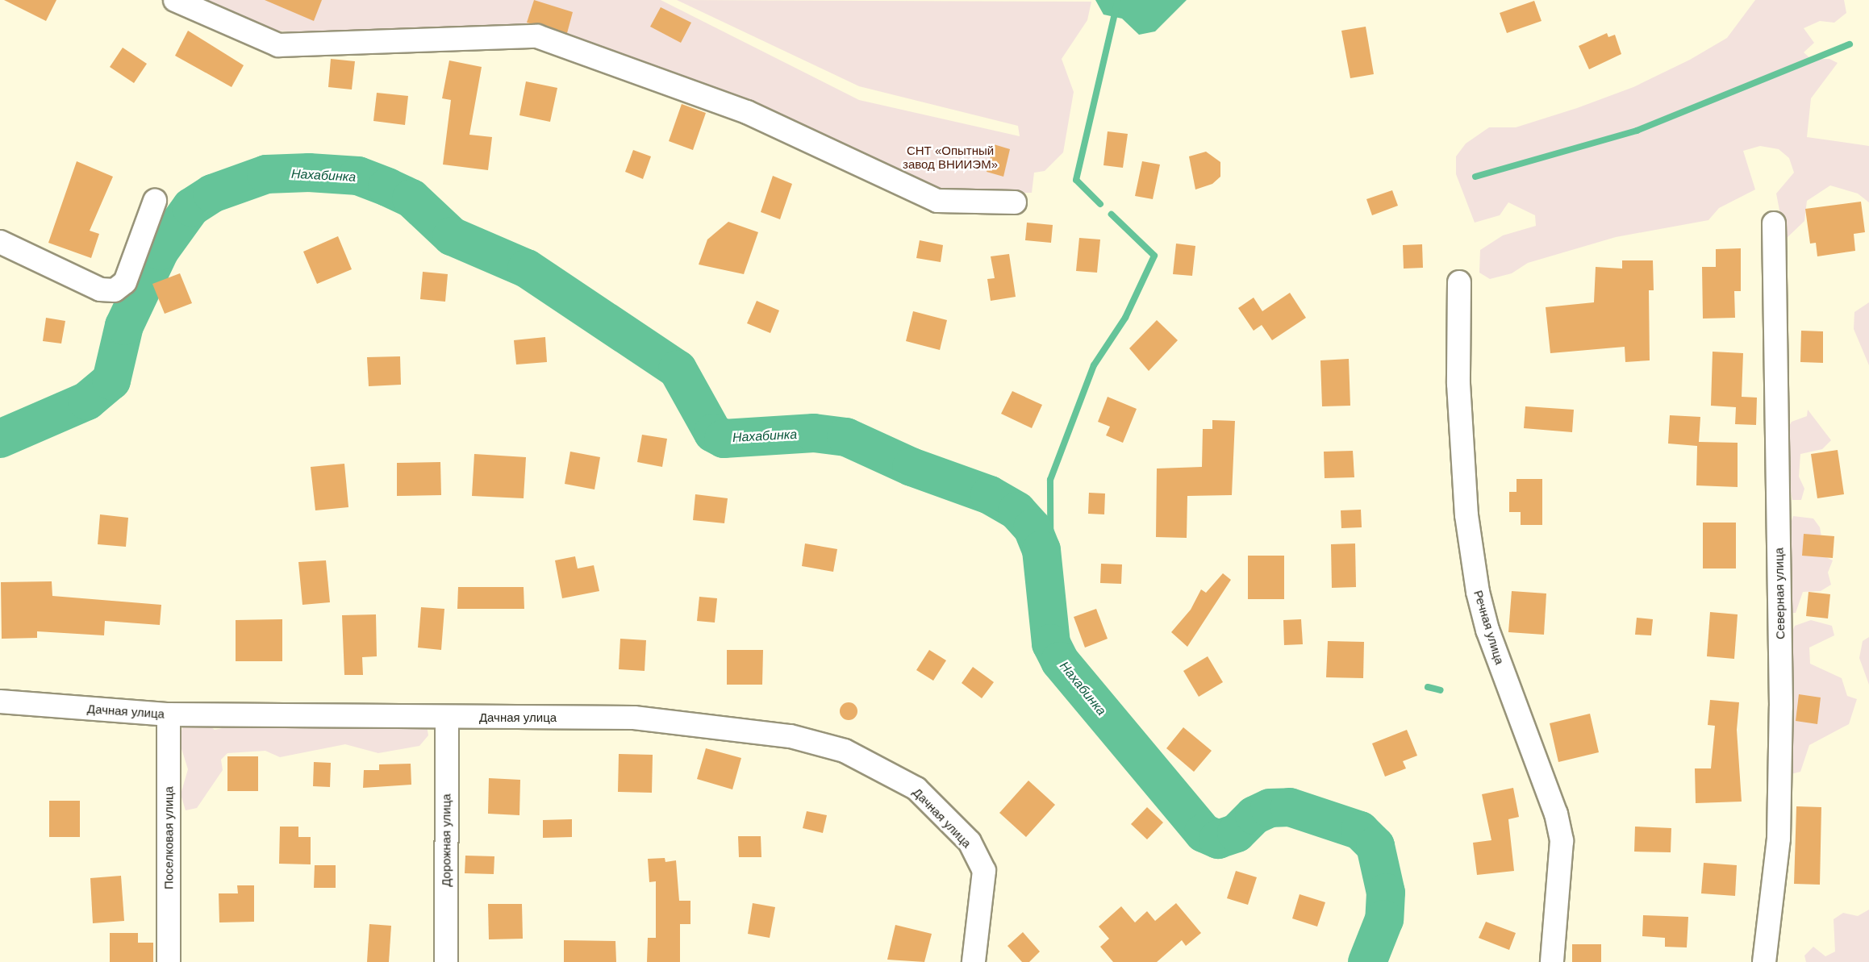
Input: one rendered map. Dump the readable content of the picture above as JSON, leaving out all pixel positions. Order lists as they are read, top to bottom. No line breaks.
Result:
{"streets":{"street":["Северная улица","Речная улица","Дачная улица","Поселковая улица","Дорожная улица"]},"crossings":[["Дачная улица","Поселковая улица"],["Дачная улица","Дорожная улица"]],"water":["Нахабинка"],"parks":["СНТ «Опытный завод ВНИИЭМ»"]}
